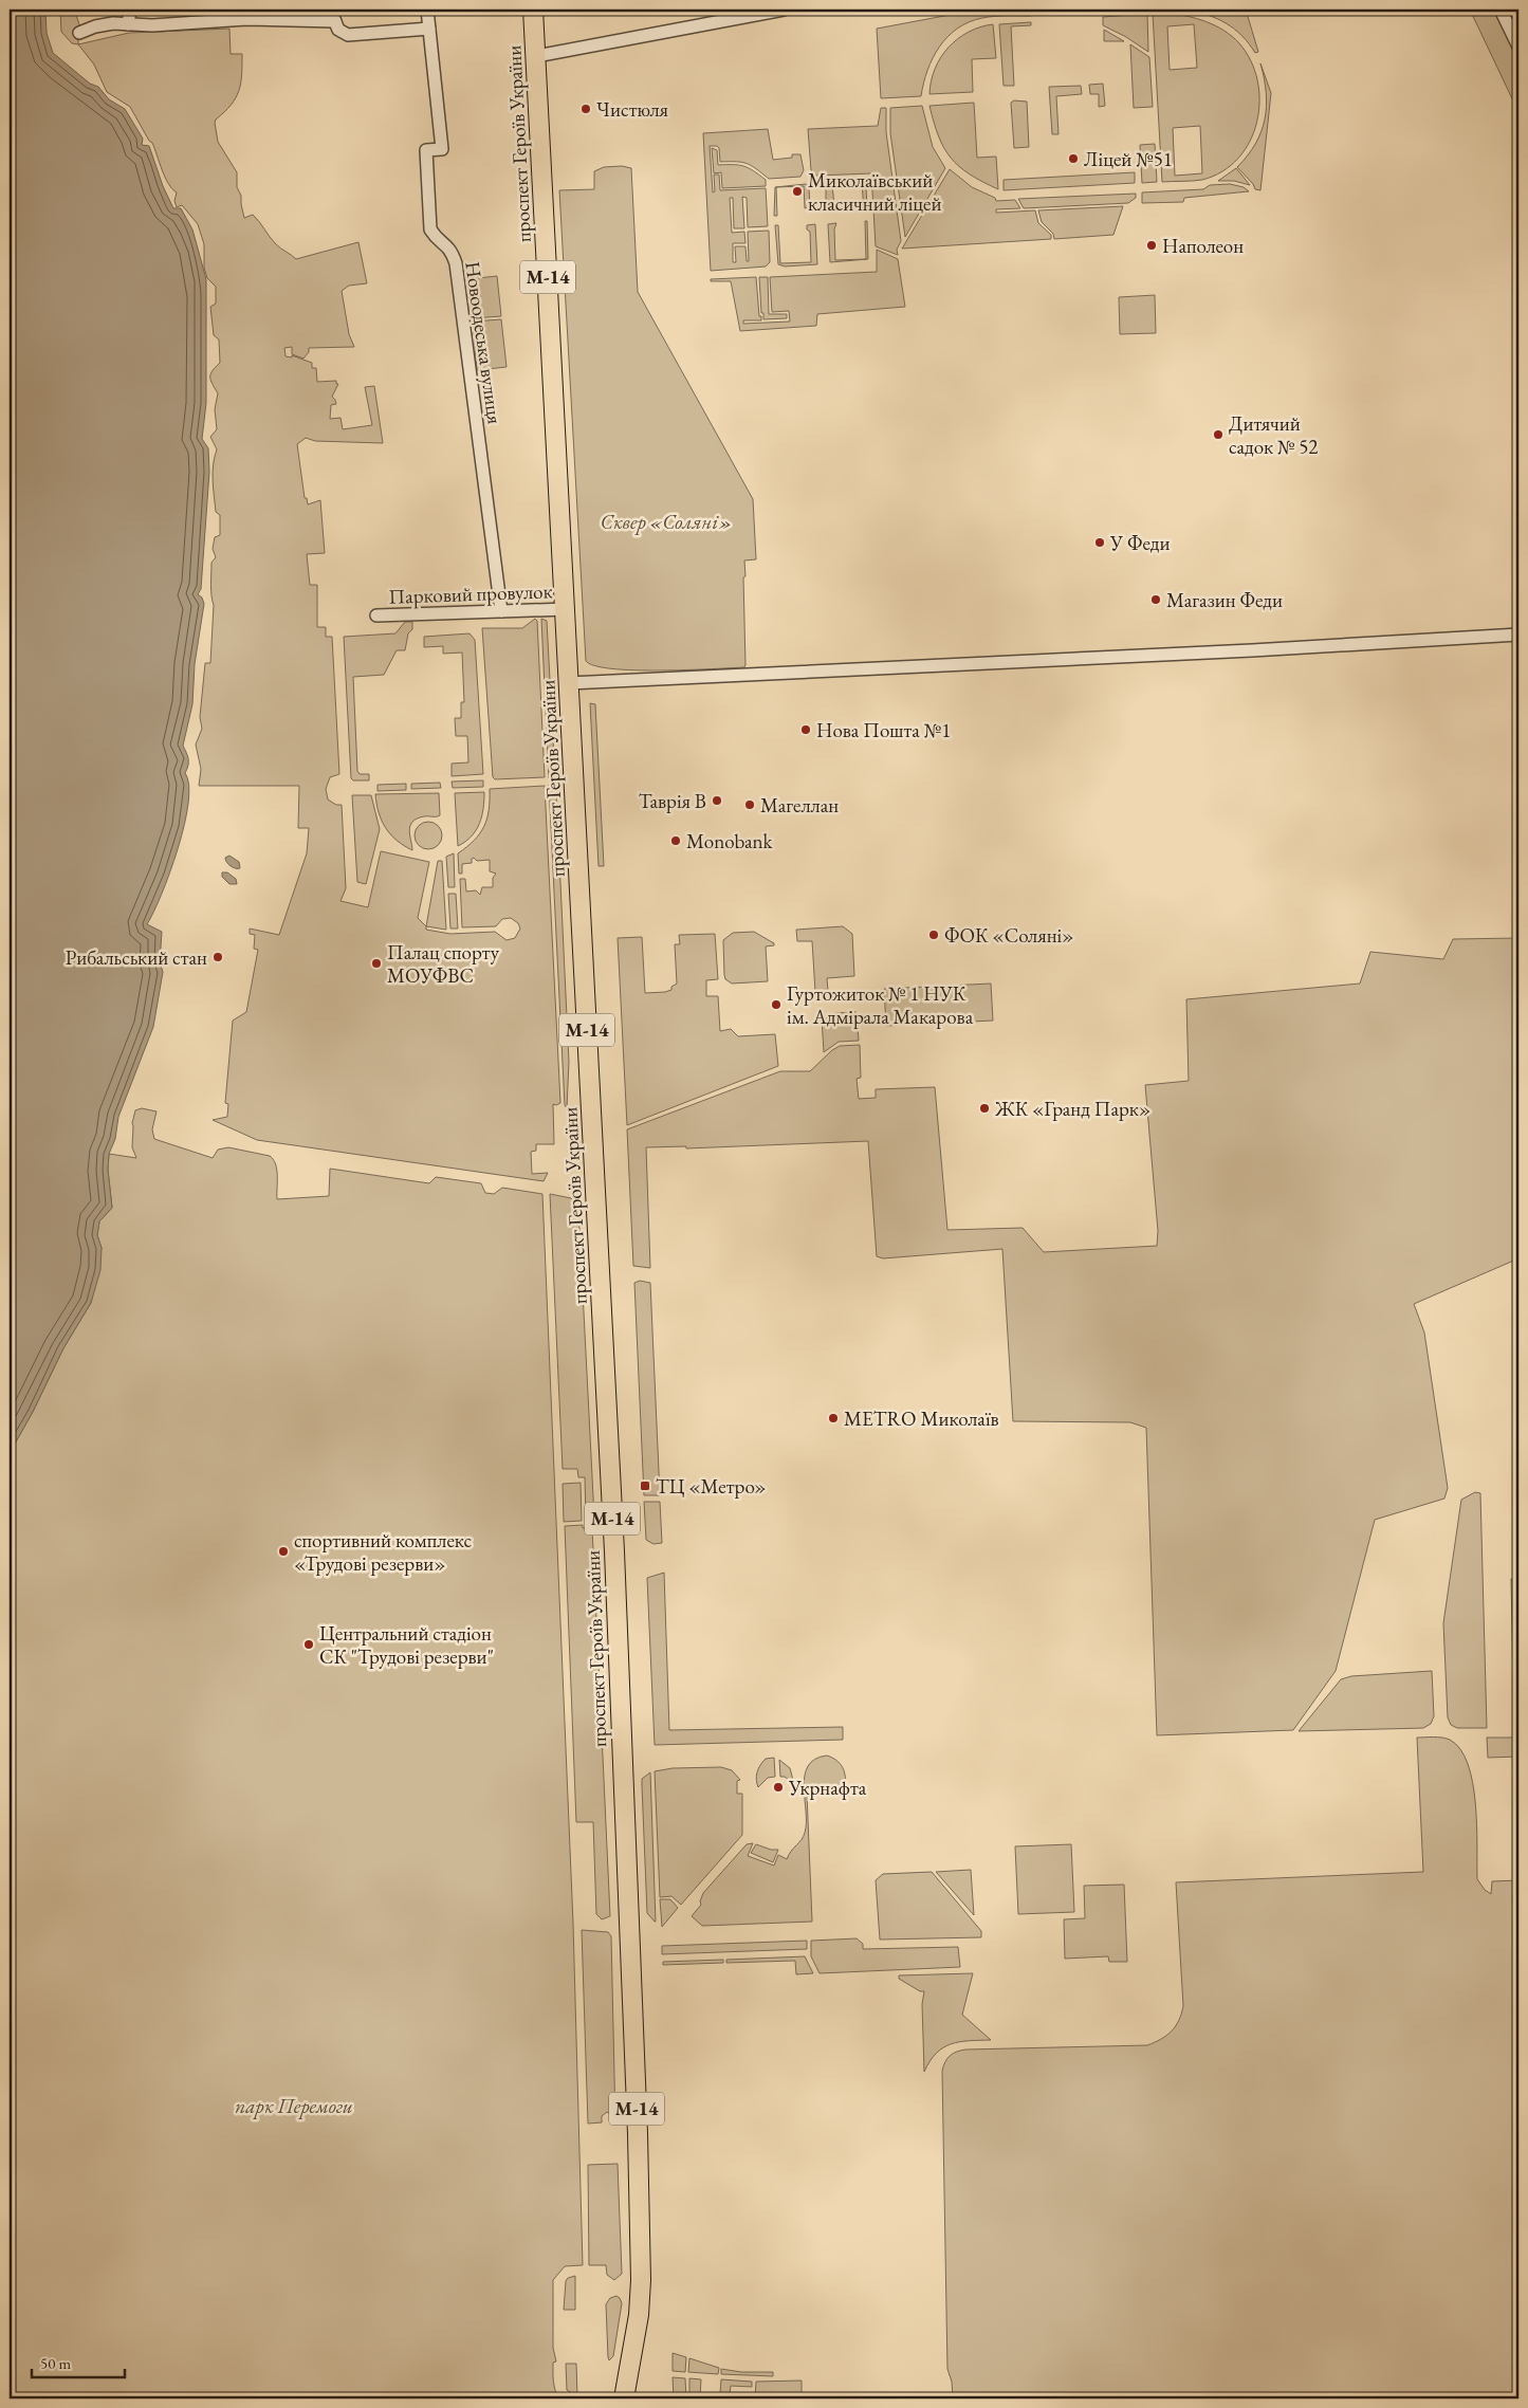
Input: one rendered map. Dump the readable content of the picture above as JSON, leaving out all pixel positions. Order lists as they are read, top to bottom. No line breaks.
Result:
{"streets":{"highway":["проспект Героїв України","М-14"],"street":["Новоодеська вулиця","Парковий провулок"]},"crossings":[["проспект Героїв України","Парковий провулок"],["Новоодеська вулиця","Парковий провулок"]],"parks":["Сквер «Соляні»","парк Перемоги"],"places":{"other":["Чистюля","Ліцей №51","Миколаївський класичний ліцей","Наполеон","Дитячий садок № 52","У Феди","Магазин Феди","Нова Пошта №1","Таврія В","Магеллан","Monobank","ФОК «Соляні»","Рибальський стан","Палац спорту МОУФВС","Гуртожиток № 1 НУК ім. Адмірала Макарова","ЖК «Гранд Парк»","METRO Миколаїв","спортивний комплекс «Трудові резерви»","Центральний стадіон СК \"Трудові резерви\"","Укрнафта"],"transit":["ТЦ «Метро»"]},"scale_bar":"50 m"}
